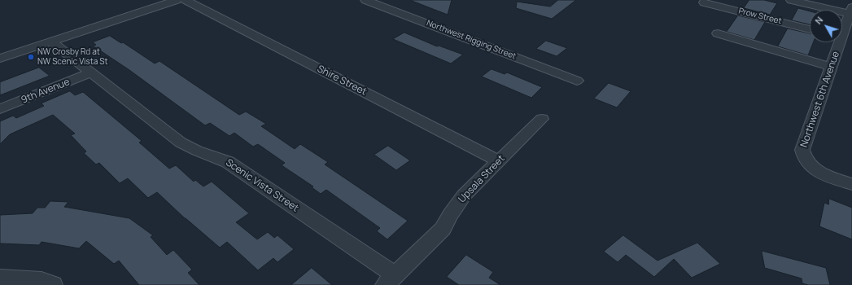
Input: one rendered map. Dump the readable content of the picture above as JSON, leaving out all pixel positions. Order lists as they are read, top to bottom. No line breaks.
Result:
{"streets":{"street":["Prow Street","Northwest Rigging Street","Shire Street","9th Avenue","Northwest 6th Avenue","Upsala Street","Scenic Vista Street"]},"crossings":[["Shire Street","Upsala Street"],["9th Avenue","Scenic Vista Street"],["Upsala Street","Scenic Vista Street"]],"places":["NW Crosby Rd at NW Scenic Vista St"],"north":"top left"}
